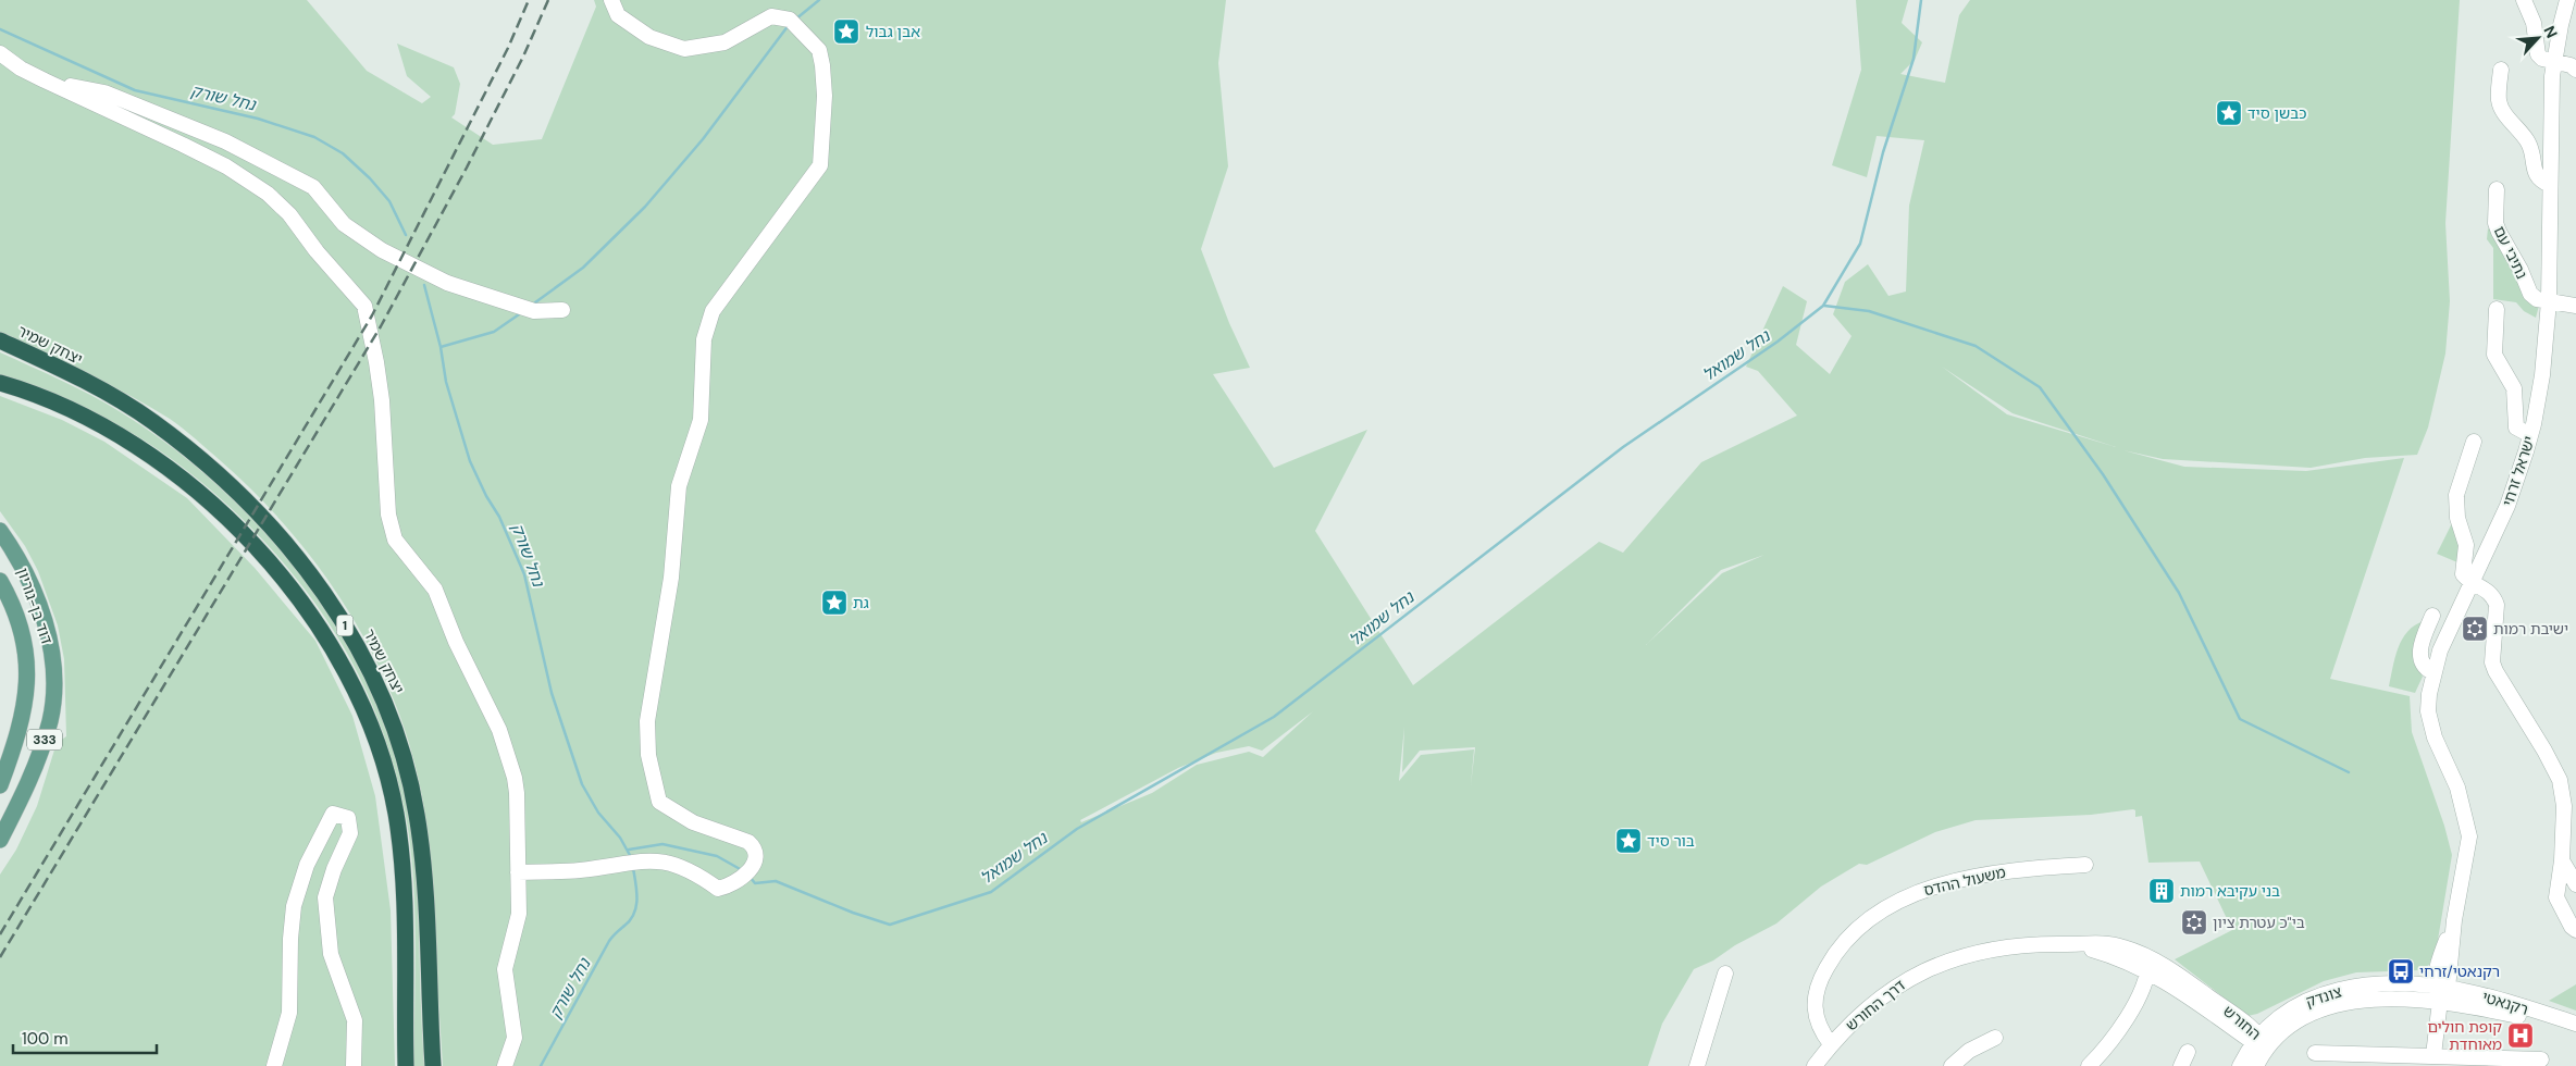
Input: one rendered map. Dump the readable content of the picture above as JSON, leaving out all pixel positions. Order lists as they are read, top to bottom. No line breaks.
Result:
{"streets":{"highway":["יצחק שמיר","1"],"main road":["דוד בן-גוריון","333"],"street":["נתיבי עם","ישראל זרחי","משעול ההדס","צונדק","רקנאטי","דרך החורש","החורש"]},"crossings":[["נתיבי עם","ישראל זרחי"],["ישראל זרחי","צונדק"],["ישראל זרחי","רקנאטי"],["משעול ההדס","דרך החורש"],["צונדק","רקנאטי"],["צונדק","החורש"],["דרך החורש","החורש"]],"water":["נחל שורק","נחל שמואל"],"places":{"place":["אבן גבול","כבשן סיד","גת","בור סיד"],"synagogue":["ישיבת רמות","בי\"כ עטרת ציון"],"building":["בני עקיבא רמות"],"bus stop":["רקנאטי/זרחי"],"hospital":["קופת חולים מאוחדת"]},"scale_bar":"100 m","north":"top right"}
